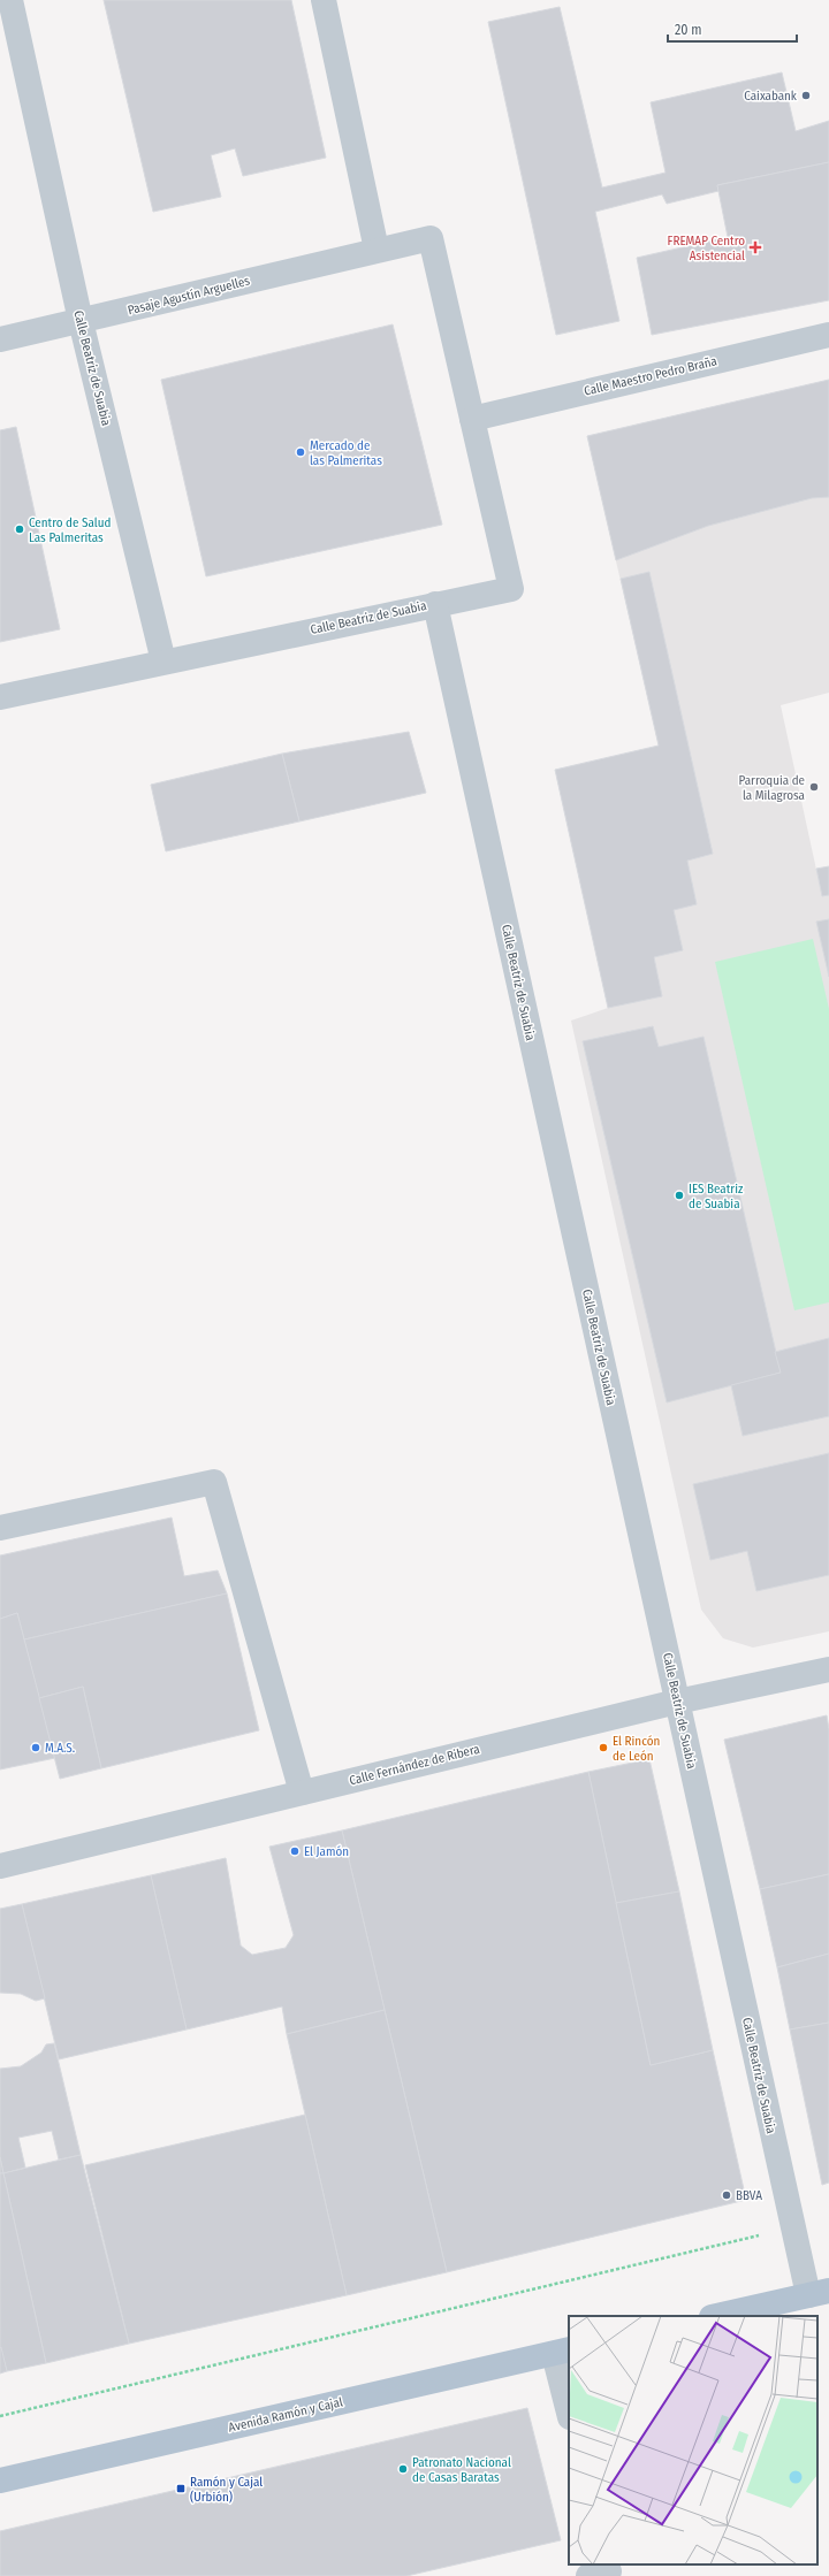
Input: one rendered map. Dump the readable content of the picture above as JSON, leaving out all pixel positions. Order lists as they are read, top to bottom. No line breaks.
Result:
{"streets":{"main road":["Avenida Ramón y Cajal"],"street":["Pasaje Agustín Arguelles","Calle Beatriz de Suabia","Calle Maestro Pedro Braña","Calle Fernández de Ribera"]},"crossings":[["Pasaje Agustín Arguelles","Calle Beatriz de Suabia"],["Pasaje Agustín Arguelles","Calle Maestro Pedro Braña"],["Calle Beatriz de Suabia","Calle Fernández de Ribera"]],"places":{"other":["Caixabank","Mercado de las Palmeritas","Centro de Salud Las Palmeritas","Parroquia de la Milagrosa","IES Beatriz de Suabia","M.A.S.","El Rincón de León","El Jamón","BBVA","Patronato Nacional de Casas Baratas"],"health":["FREMAP Centro Asistencial"],"transit":["Ramón y Cajal (Urbión)"]},"scale_bar":"20 m"}
